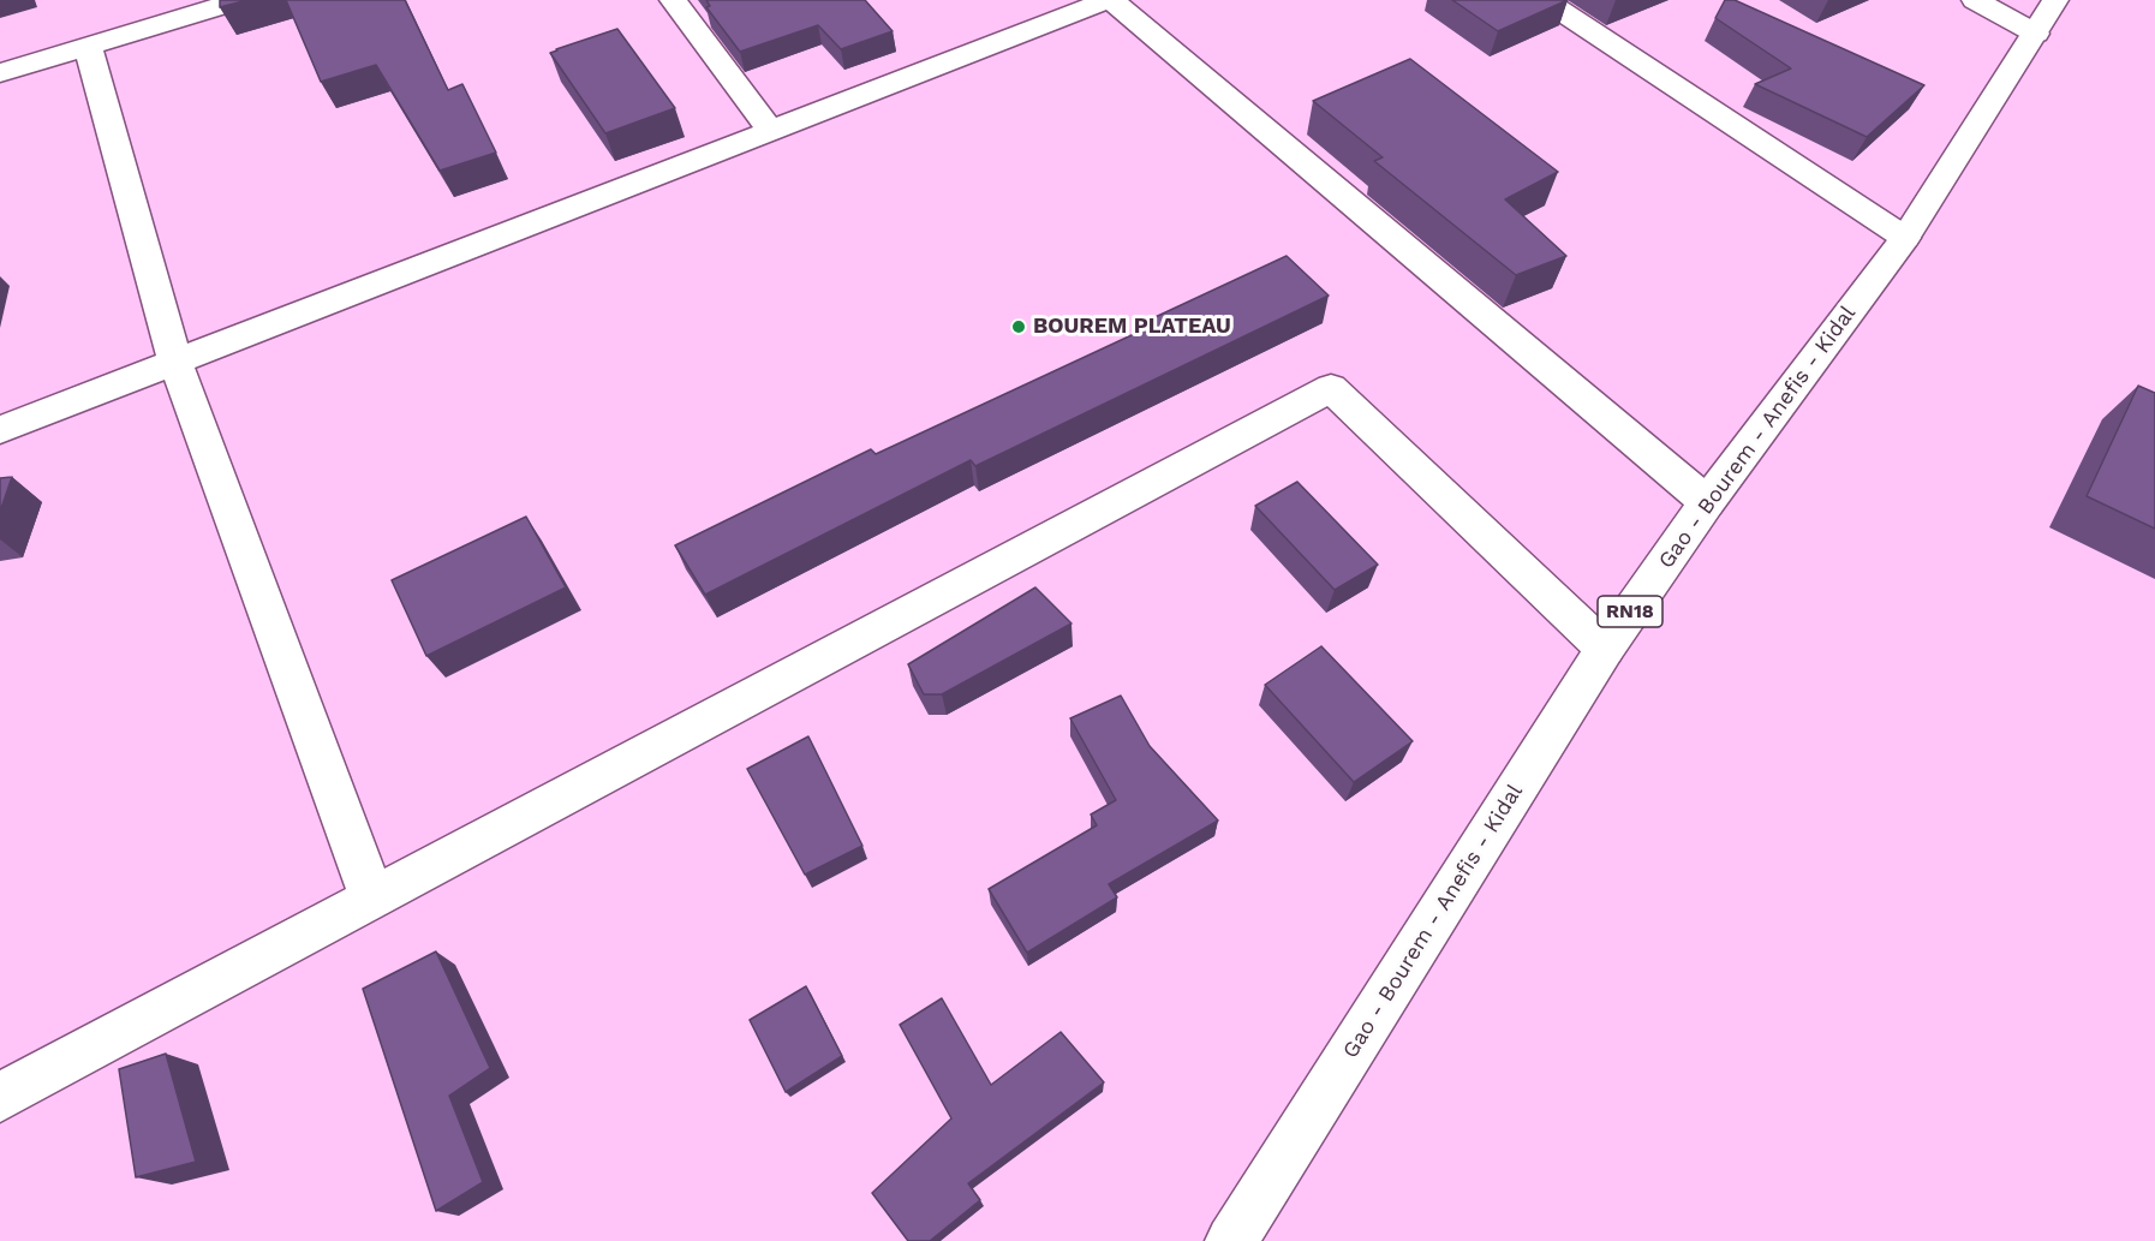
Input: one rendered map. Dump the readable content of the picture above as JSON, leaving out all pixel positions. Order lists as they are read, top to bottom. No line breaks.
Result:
{"streets":{"street":["Gao - Bourem - Anefis - Kidal","RN18"]},"places":["BOUREM PLATEAU"]}
